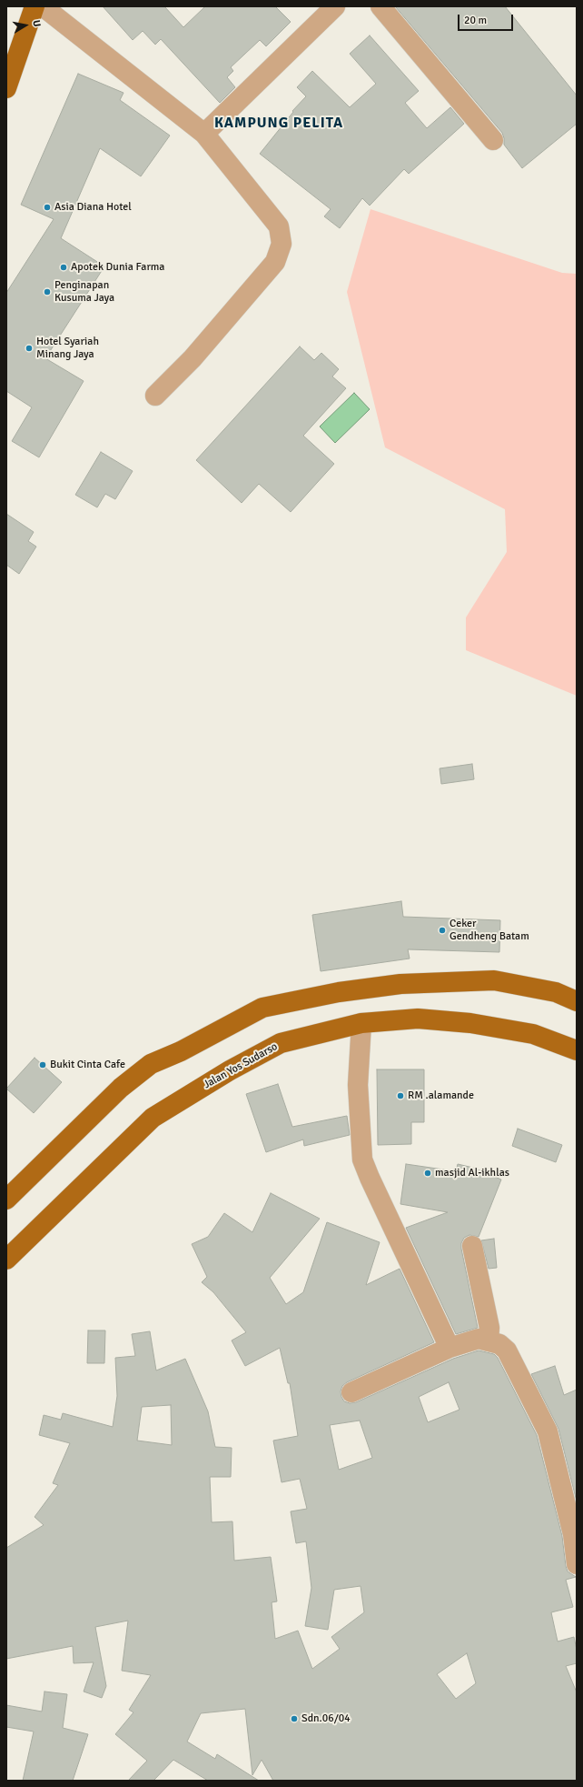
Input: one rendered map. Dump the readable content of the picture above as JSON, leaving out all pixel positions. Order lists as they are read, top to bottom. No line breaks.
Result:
{"streets":{"main road":["Jalan Yos Sudarso"]},"districts":["KAMPUNG PELITA"],"places":["Asia Diana Hotel","Apotek Dunia Farma","Penginapan Kusuma Jaya","Hotel Syariah Minang Jaya","Ceker Gendheng Batam","Bukit Cinta Cafe","RM .alamande","masjid Al-ikhlas","Sdn.06/04"],"scale_bar":"20 m","north":"right"}
